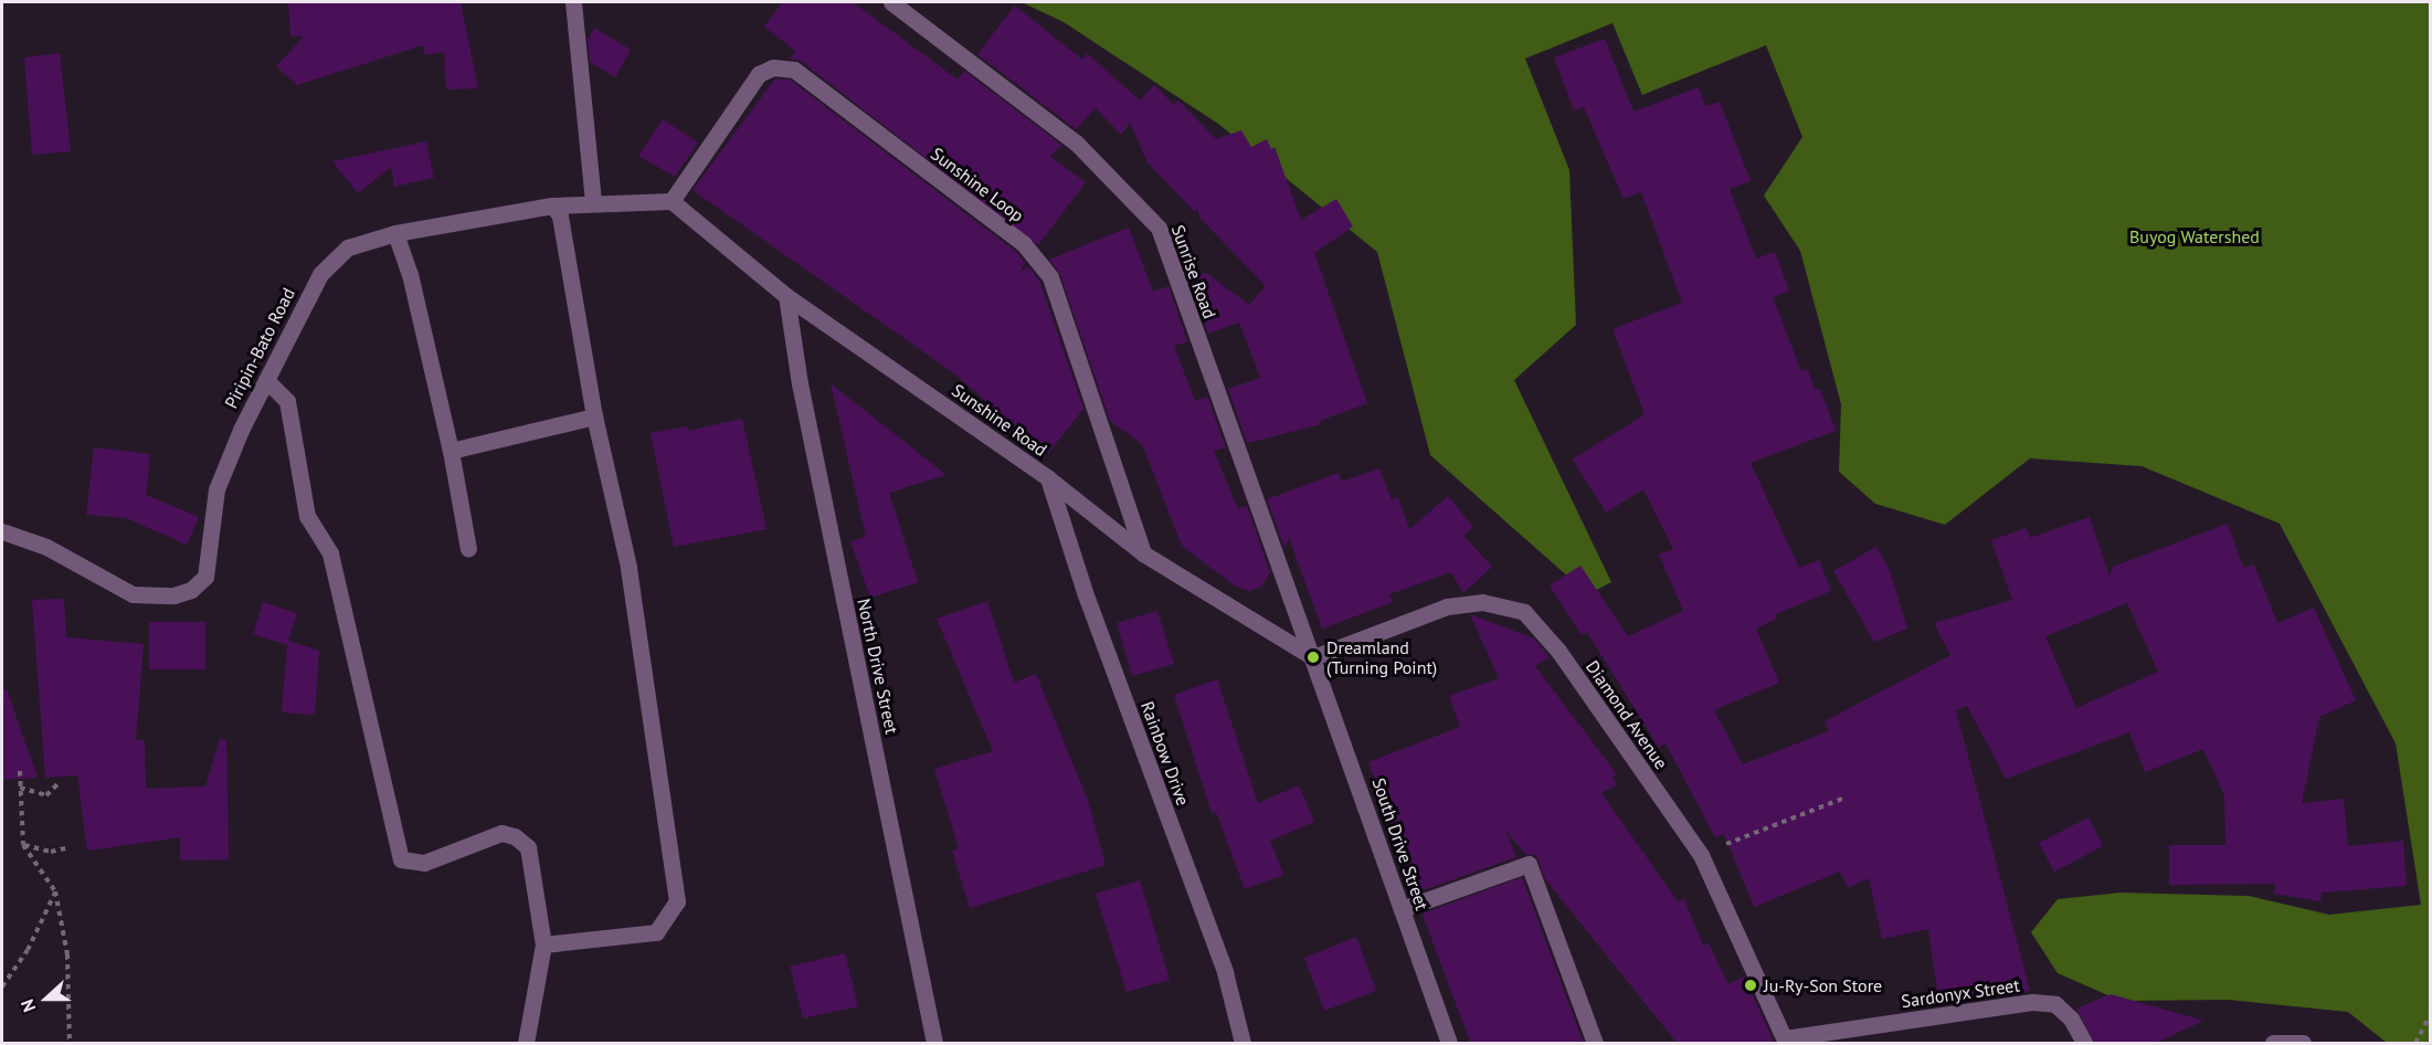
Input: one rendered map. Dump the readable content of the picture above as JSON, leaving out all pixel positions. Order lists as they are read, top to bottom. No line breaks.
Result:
{"streets":{"street":["Sunshine Loop","Sunrise Road","Piripin-Bato Road","Sunshine Road","North Drive Street","Diamond Avenue","Rainbow Drive","South Drive Street","Sardonyx Street"]},"crossings":[["Sunshine Loop","Piripin-Bato Road"],["Sunshine Loop","Sunshine Road"],["Sunrise Road","Sunshine Road"],["Sunrise Road","Diamond Avenue"],["Sunrise Road","South Drive Street"],["Piripin-Bato Road","Sunshine Road"],["Sunshine Road","North Drive Street"],["Sunshine Road","Diamond Avenue"],["Sunshine Road","Rainbow Drive"],["Sunshine Road","South Drive Street"],["Diamond Avenue","South Drive Street"],["Diamond Avenue","Sardonyx Street"]],"parks":["Buyog Watershed"],"places":["Dreamland (Turning Point)","Ju-Ry-Son Store"],"north":"left"}
